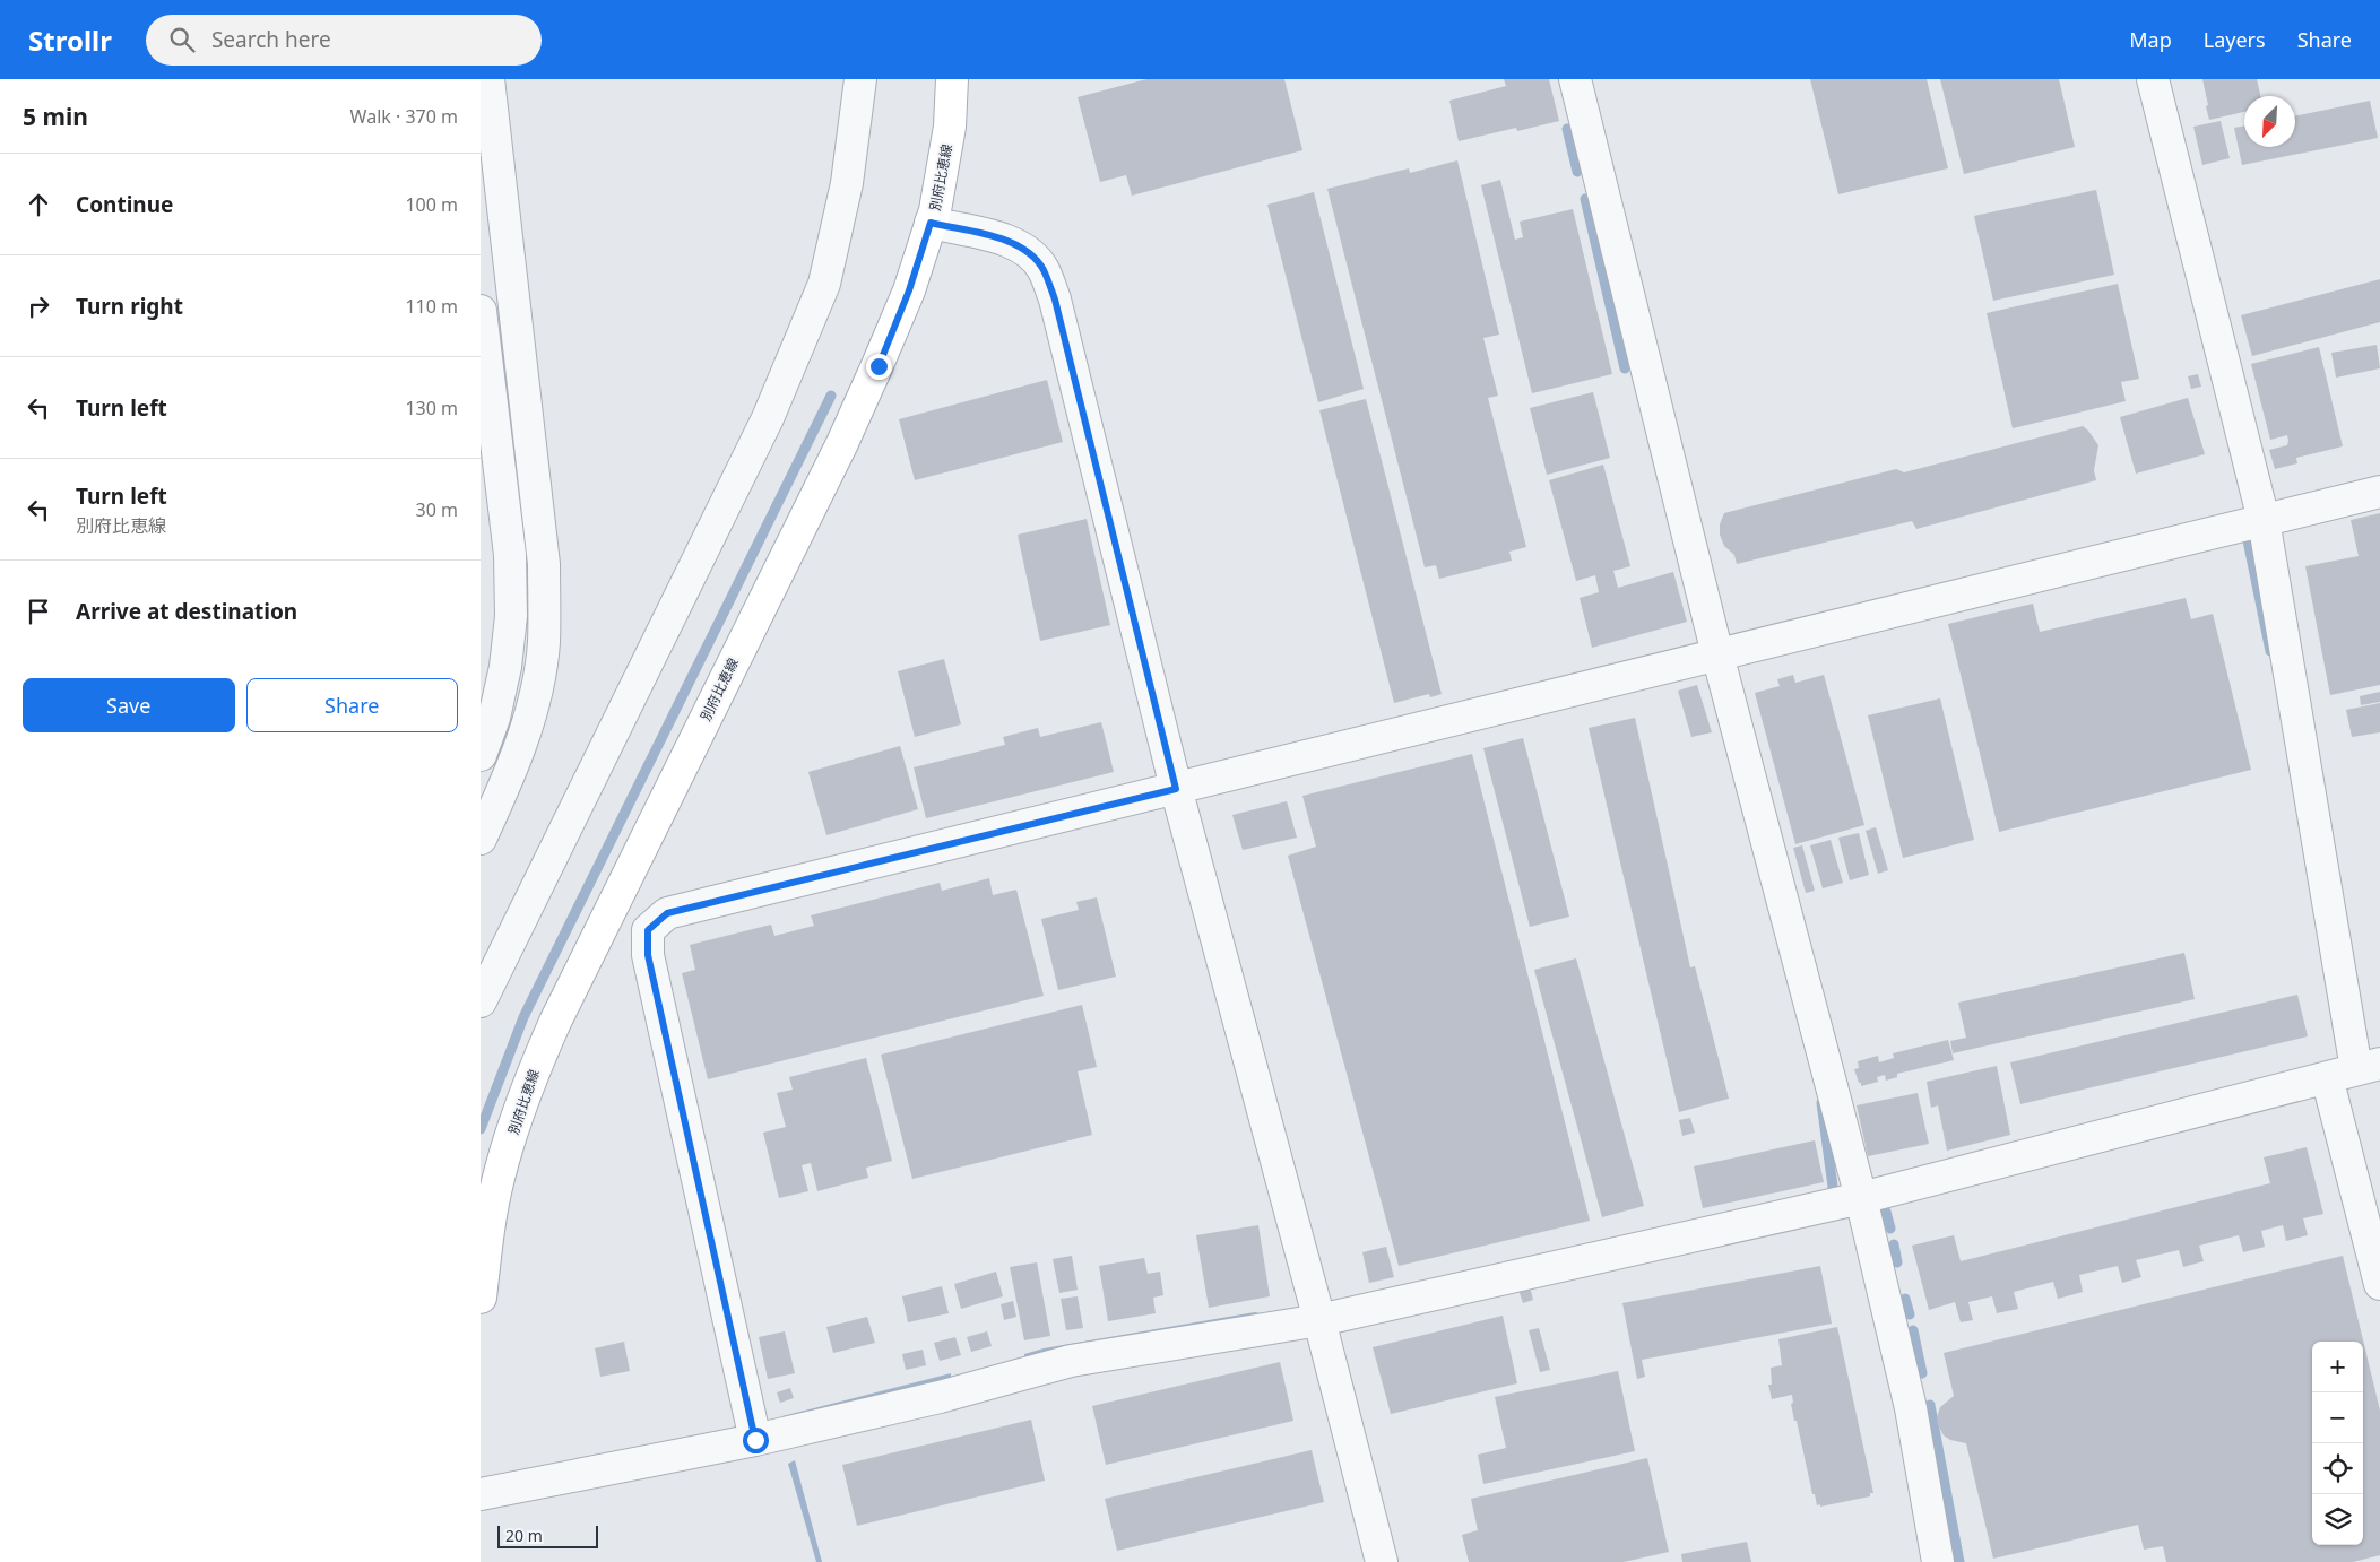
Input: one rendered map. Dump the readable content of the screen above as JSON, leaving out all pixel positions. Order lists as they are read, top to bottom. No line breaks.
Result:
{"streets":{"main road":["別府比恵線"]},"scale_bar":"20 m","north":"bottom left","page":{"header":"Strollr","search":"Search here","nav":["Map","Layers","Share"],"heading":["5 min","Walk · 370 m"],"list":[["Continue","100 m"],["Turn right","110 m"],["Turn left","130 m"],["Turn left","別府比恵線","30 m"],"Arrive at destination"],"buttons":["Save","Share"],"map_buttons":["+","−"],"scale":"20 m"}}
